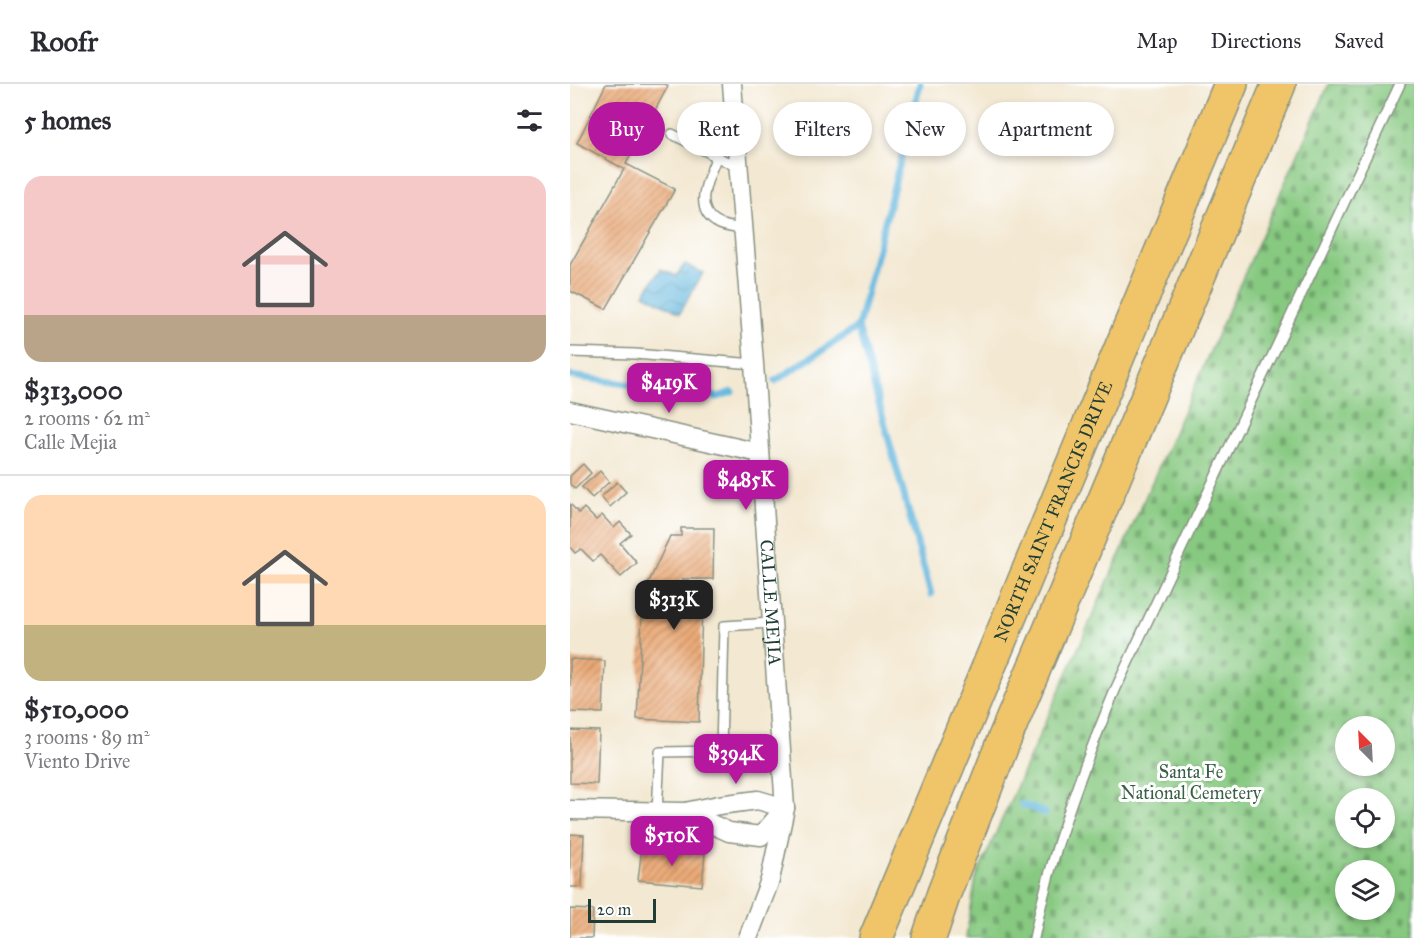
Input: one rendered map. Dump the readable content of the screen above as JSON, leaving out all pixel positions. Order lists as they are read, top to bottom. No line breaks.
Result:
{"streets":{"highway":["NORTH SAINT FRANCIS DRIVE"],"street":["CALLE MEJIA"]},"parks":["Santa Fe National Cemetery"],"scale_bar":"20 m","north":"top left","page":{"header":"Roofr","nav":["Map","Directions","Saved"],"heading":"5 homes","chip":["Buy","Rent","Filters","New","Apartment"],"list":[{"name":"$313,000","note":"2 rooms · 62 m² · Calle Mejia"},{"name":"$510,000","note":"3 rooms · 89 m² · Viento Drive"}],"price":["$419K","$485K","$313K","$394K","$510K"],"scale":"20 m"}}
